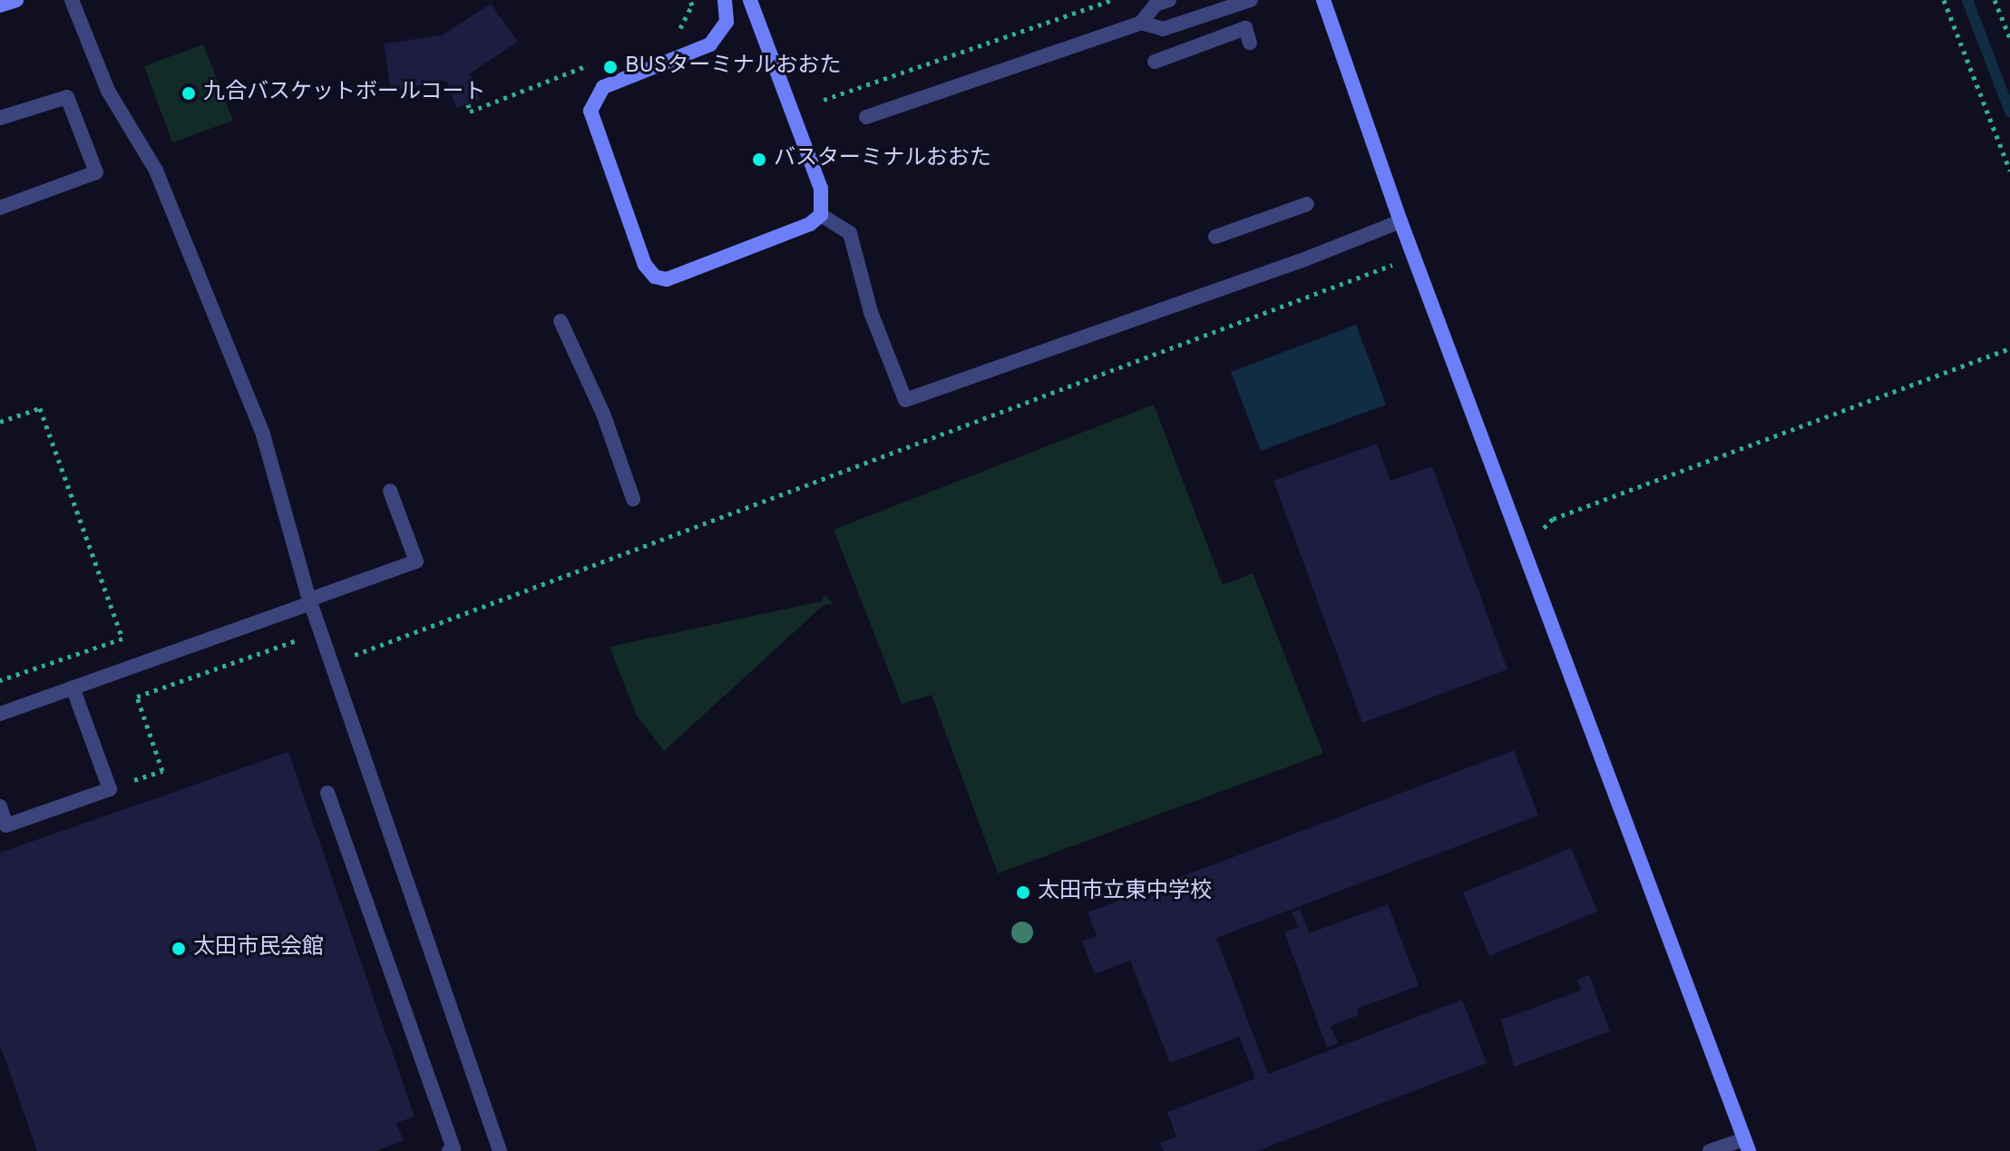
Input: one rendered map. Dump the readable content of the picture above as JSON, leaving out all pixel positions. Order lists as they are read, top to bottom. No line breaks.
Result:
{"places":["BUSターミナルおおた","九合バスケットボールコート","バスターミナルおおた","太田市立東中学校","太田市民会館"]}
